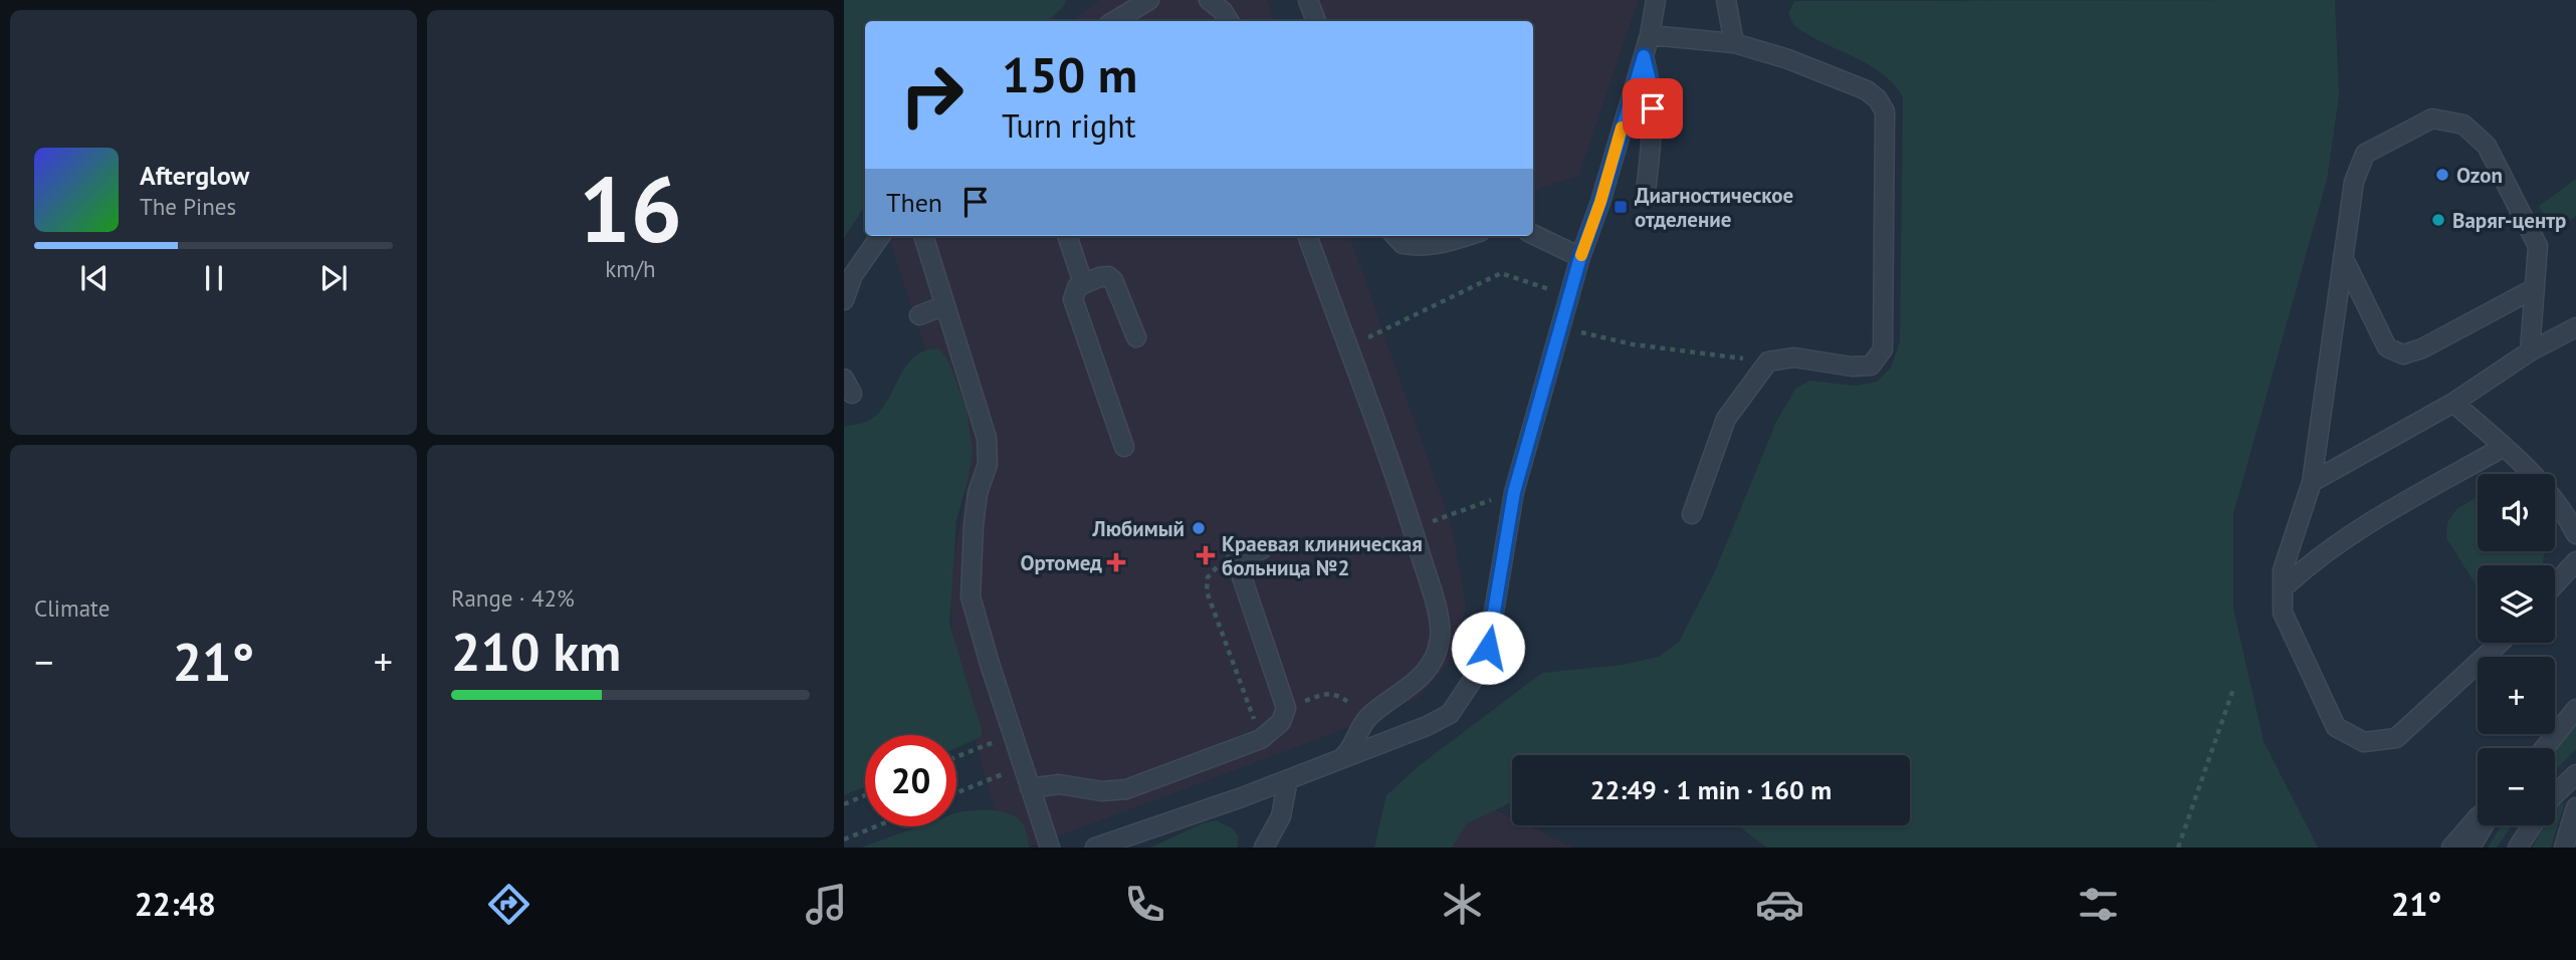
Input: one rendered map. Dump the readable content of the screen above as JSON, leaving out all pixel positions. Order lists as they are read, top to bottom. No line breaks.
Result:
{"places":{"other":["Ozon","Варяг-центр","Любимый"],"transit":["Диагностическое отделение"],"health":["Краевая клиническая больница №2","Ортомед"]},"page":{"tile":[["16","km/h"],"Climate",["Range · 42%","210 km"]],"turn":["150 m","Turn right"],"song":["Afterglow","The Pines"],"then":"Then","map_buttons":["+","−"],"heat":["−","21°","+"],"limit":"20","trip":"22:49 · 1 min · 160 m","tabs":["22:48","21°"]}}
